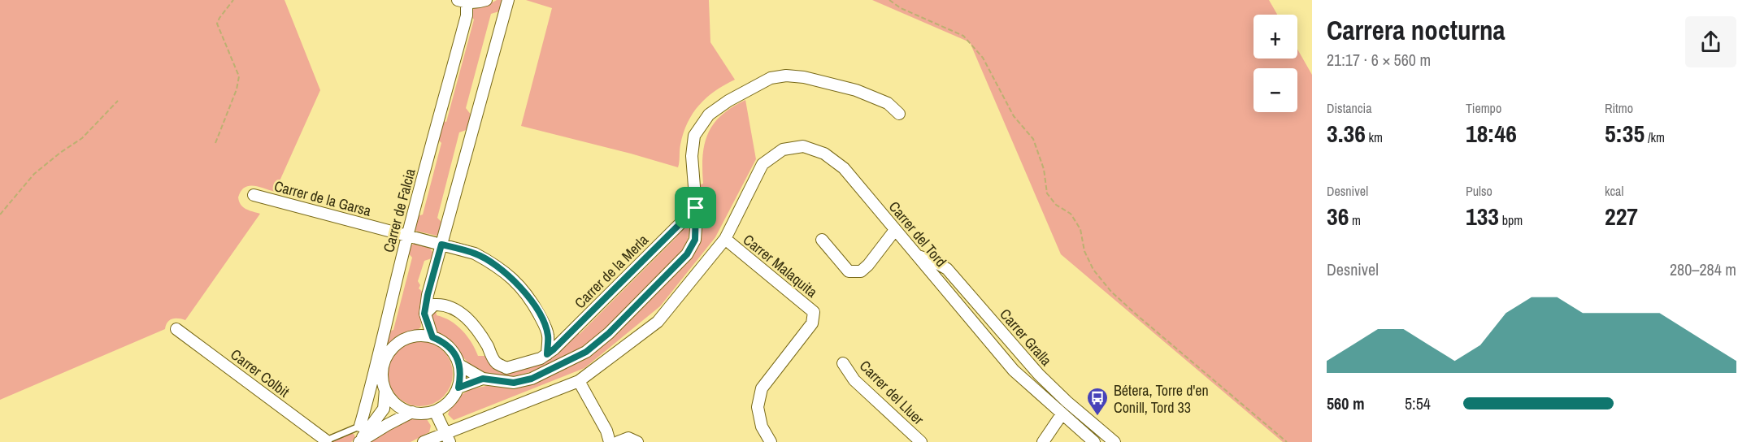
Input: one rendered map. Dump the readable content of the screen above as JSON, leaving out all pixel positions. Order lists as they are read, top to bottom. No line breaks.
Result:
{"streets":{"street":["Carrer de la Garsa","Carrer de Falcia","Carrer del Tord","Carrer Malaquita","Carrer de la Merla","Carrer Gralla","Carrer Colbit","Carrer del Lluer"]},"crossings":[["Carrer de la Garsa","Carrer de Falcia"],["Carrer de la Garsa","Carrer de la Merla"],["Carrer del Tord","Carrer Malaquita"],["Carrer del Tord","Carrer Gralla"]],"places":{"bus stop":["Bétera, Torre d'en Conill, Tord 33"]},"page":{"heading":["Carrera nocturna","21:17 · 6 × 560 m"],"map_buttons":["+","−"],"stats":[["Distancia","3.36 km"],["Tiempo","18:46"],["Ritmo","5:35 /km"],["Desnivel","36 m"],["Pulso","133 bpm"],["kcal","227"]],"chart":["Desnivel","280–284 m"],"list":[{"name":"560 m","note":"5:54"}]}}
